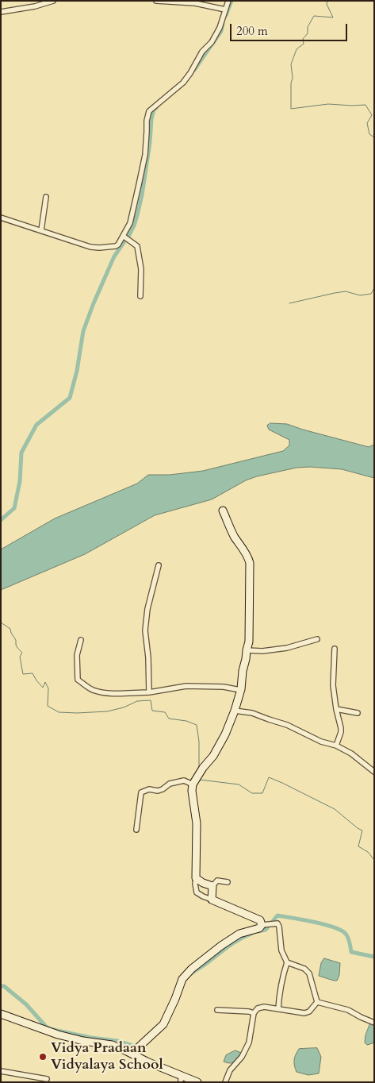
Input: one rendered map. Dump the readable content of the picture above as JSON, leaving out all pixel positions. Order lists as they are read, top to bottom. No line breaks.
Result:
{"places":["Vidya Pradaan Vidyalaya School"],"scale_bar":"200 m"}
